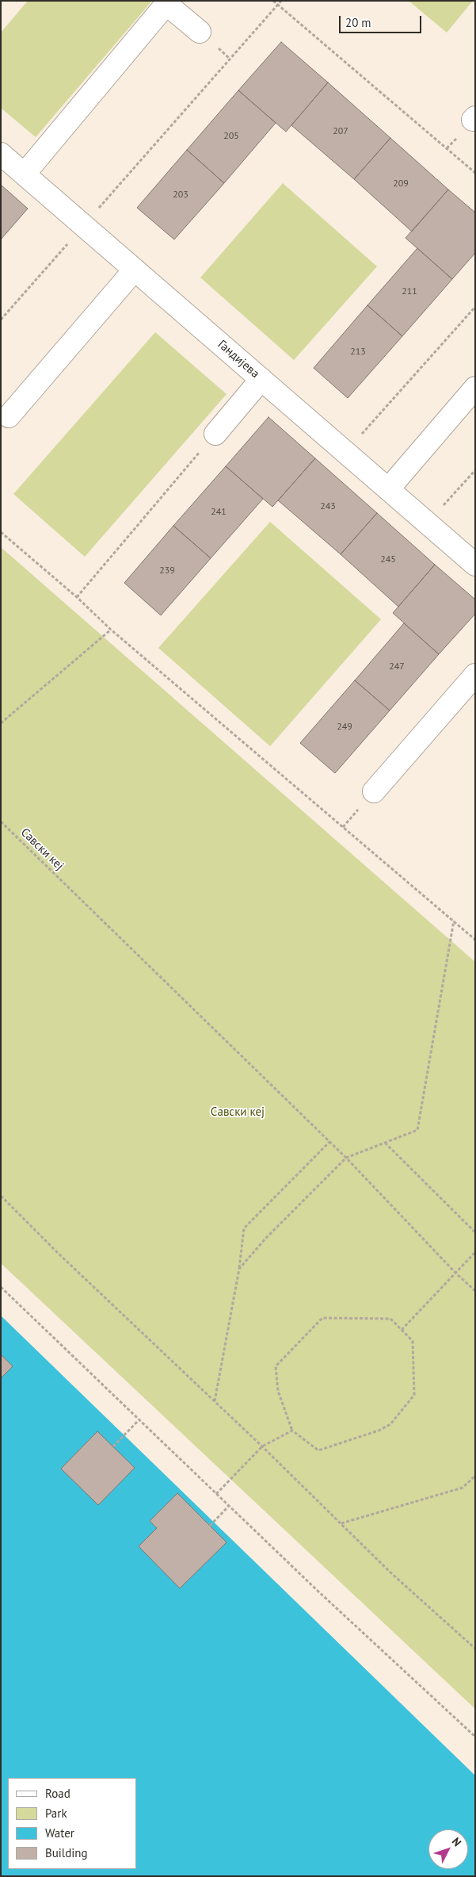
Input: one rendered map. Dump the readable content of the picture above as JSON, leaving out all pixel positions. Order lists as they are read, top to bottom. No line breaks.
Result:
{"streets":{"street":["Гандијева"],"path":["Савски кеј"]},"parks":["Савски кеј"],"house_numbers":["207","205","209","203","211","213","243","241","245","239","247","249"],"legend":["Road","Park","Water","Building"],"scale_bar":"20 m","north":"top right"}
